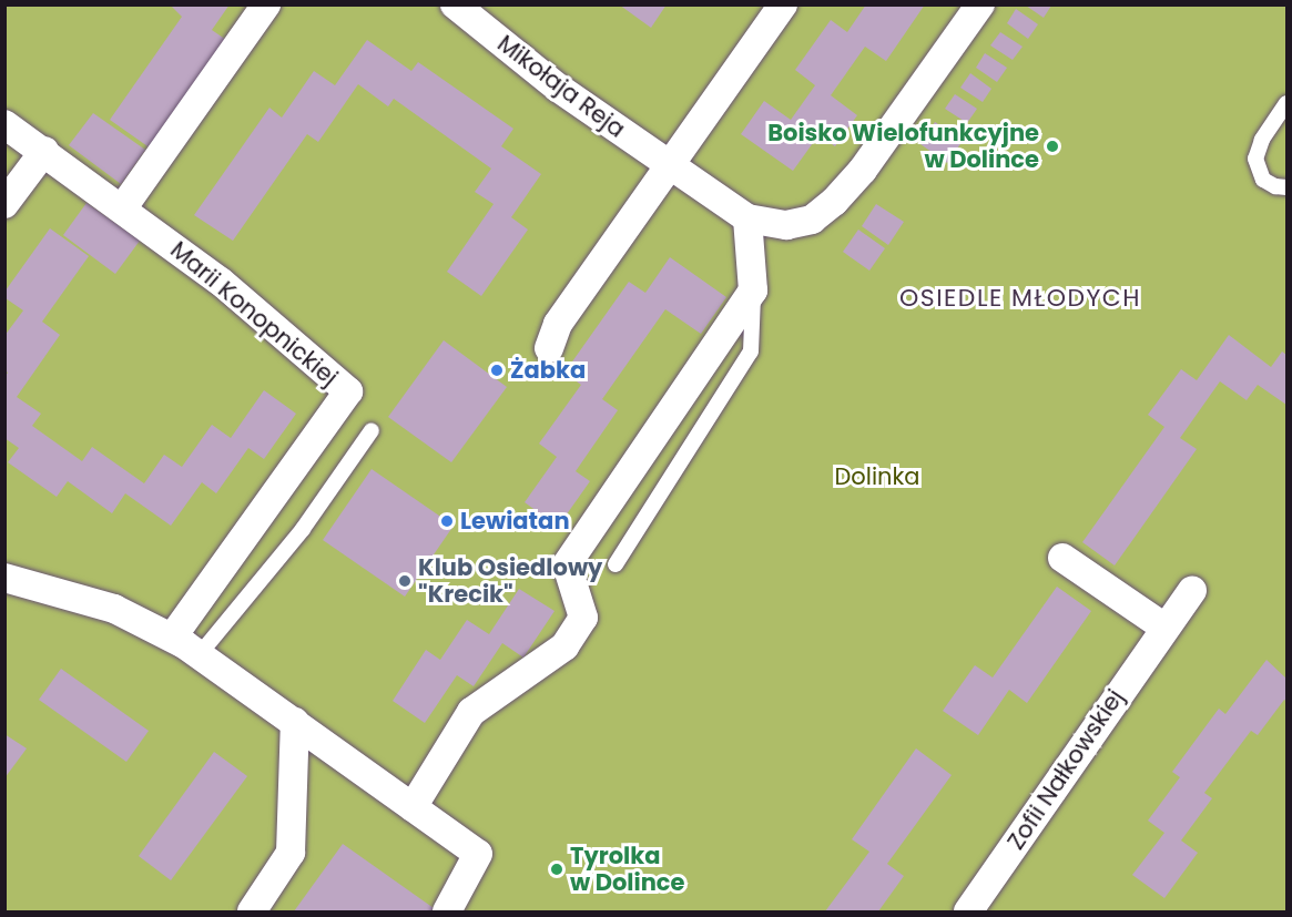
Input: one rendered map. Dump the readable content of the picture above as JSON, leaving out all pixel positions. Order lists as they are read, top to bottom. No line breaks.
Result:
{"streets":{"street":["Mikołaja Reja","Marii Konopnickiej","Zofii Nałkowskiej"]},"districts":["OSIEDLE MŁODYCH"],"parks":["Dolinka"],"places":["Boisko Wielofunkcyjne w Dolince","Żabka","Lewiatan","Klub Osiedlowy \"Krecik\"","Tyrolka w Dolince"]}
